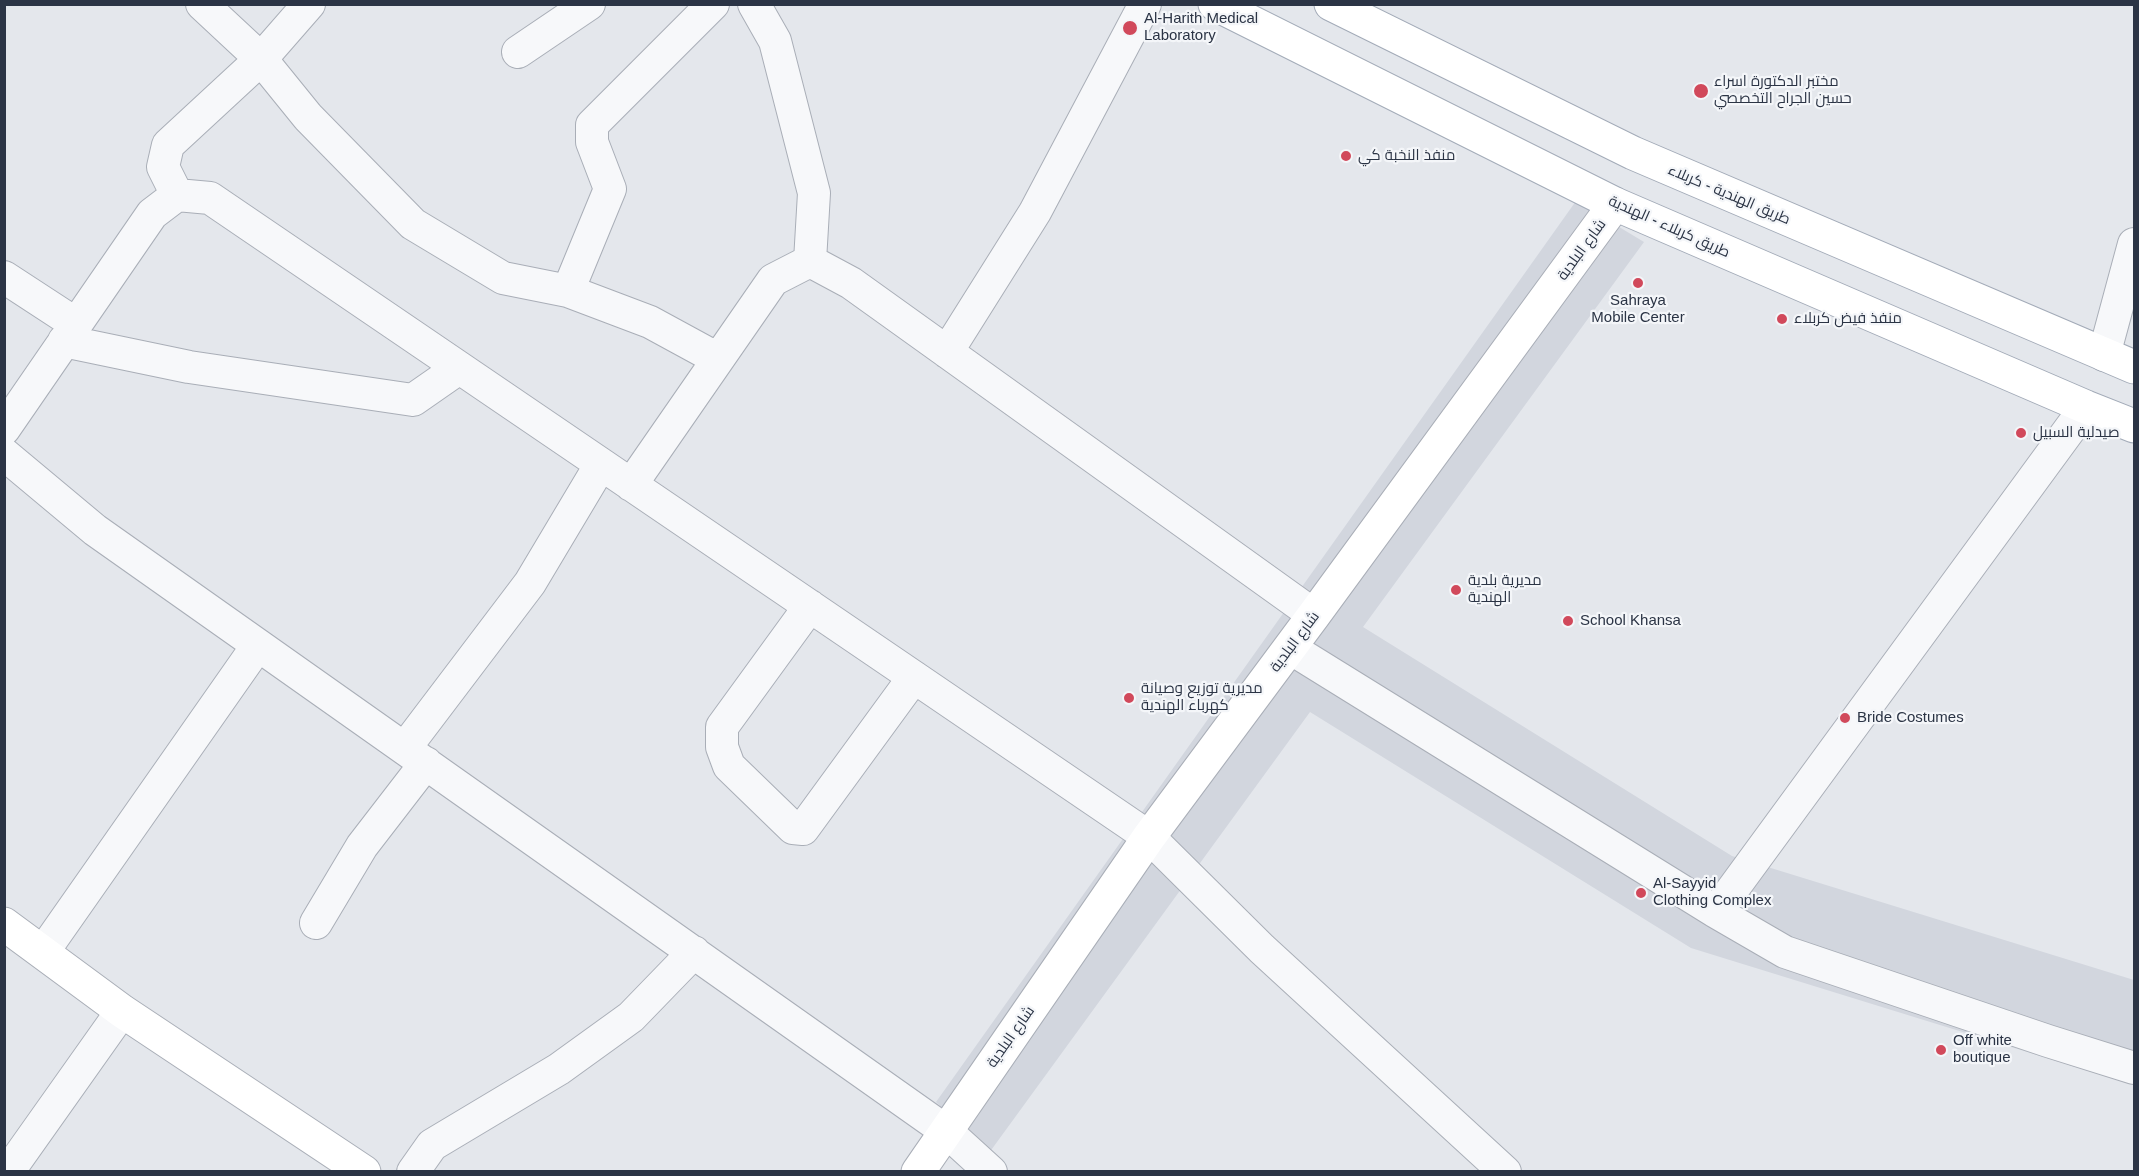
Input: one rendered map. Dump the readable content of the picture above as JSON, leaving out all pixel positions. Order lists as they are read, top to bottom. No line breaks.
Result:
{"streets":{"main road":["طريق الهندية - كربلاء","طريق كربلاء - الهندية","شارع البلدية"]},"crossings":[["طريق كربلاء - الهندية","شارع البلدية"]],"places":["Al-Harith Medical Laboratory","مختبر الدكتورة اسراء حسين الجراح التخصصي","منفذ النخبة كي","Sahraya Mobile Center","منفذ فيض كربلاء","صيدلية السبيل","مديرية بلدية الهندية","School Khansa","مديرية توزيع وصيانة كهرباء الهندية","Bride Costumes","Al-Sayyid Clothing Complex","Off white boutique"]}
